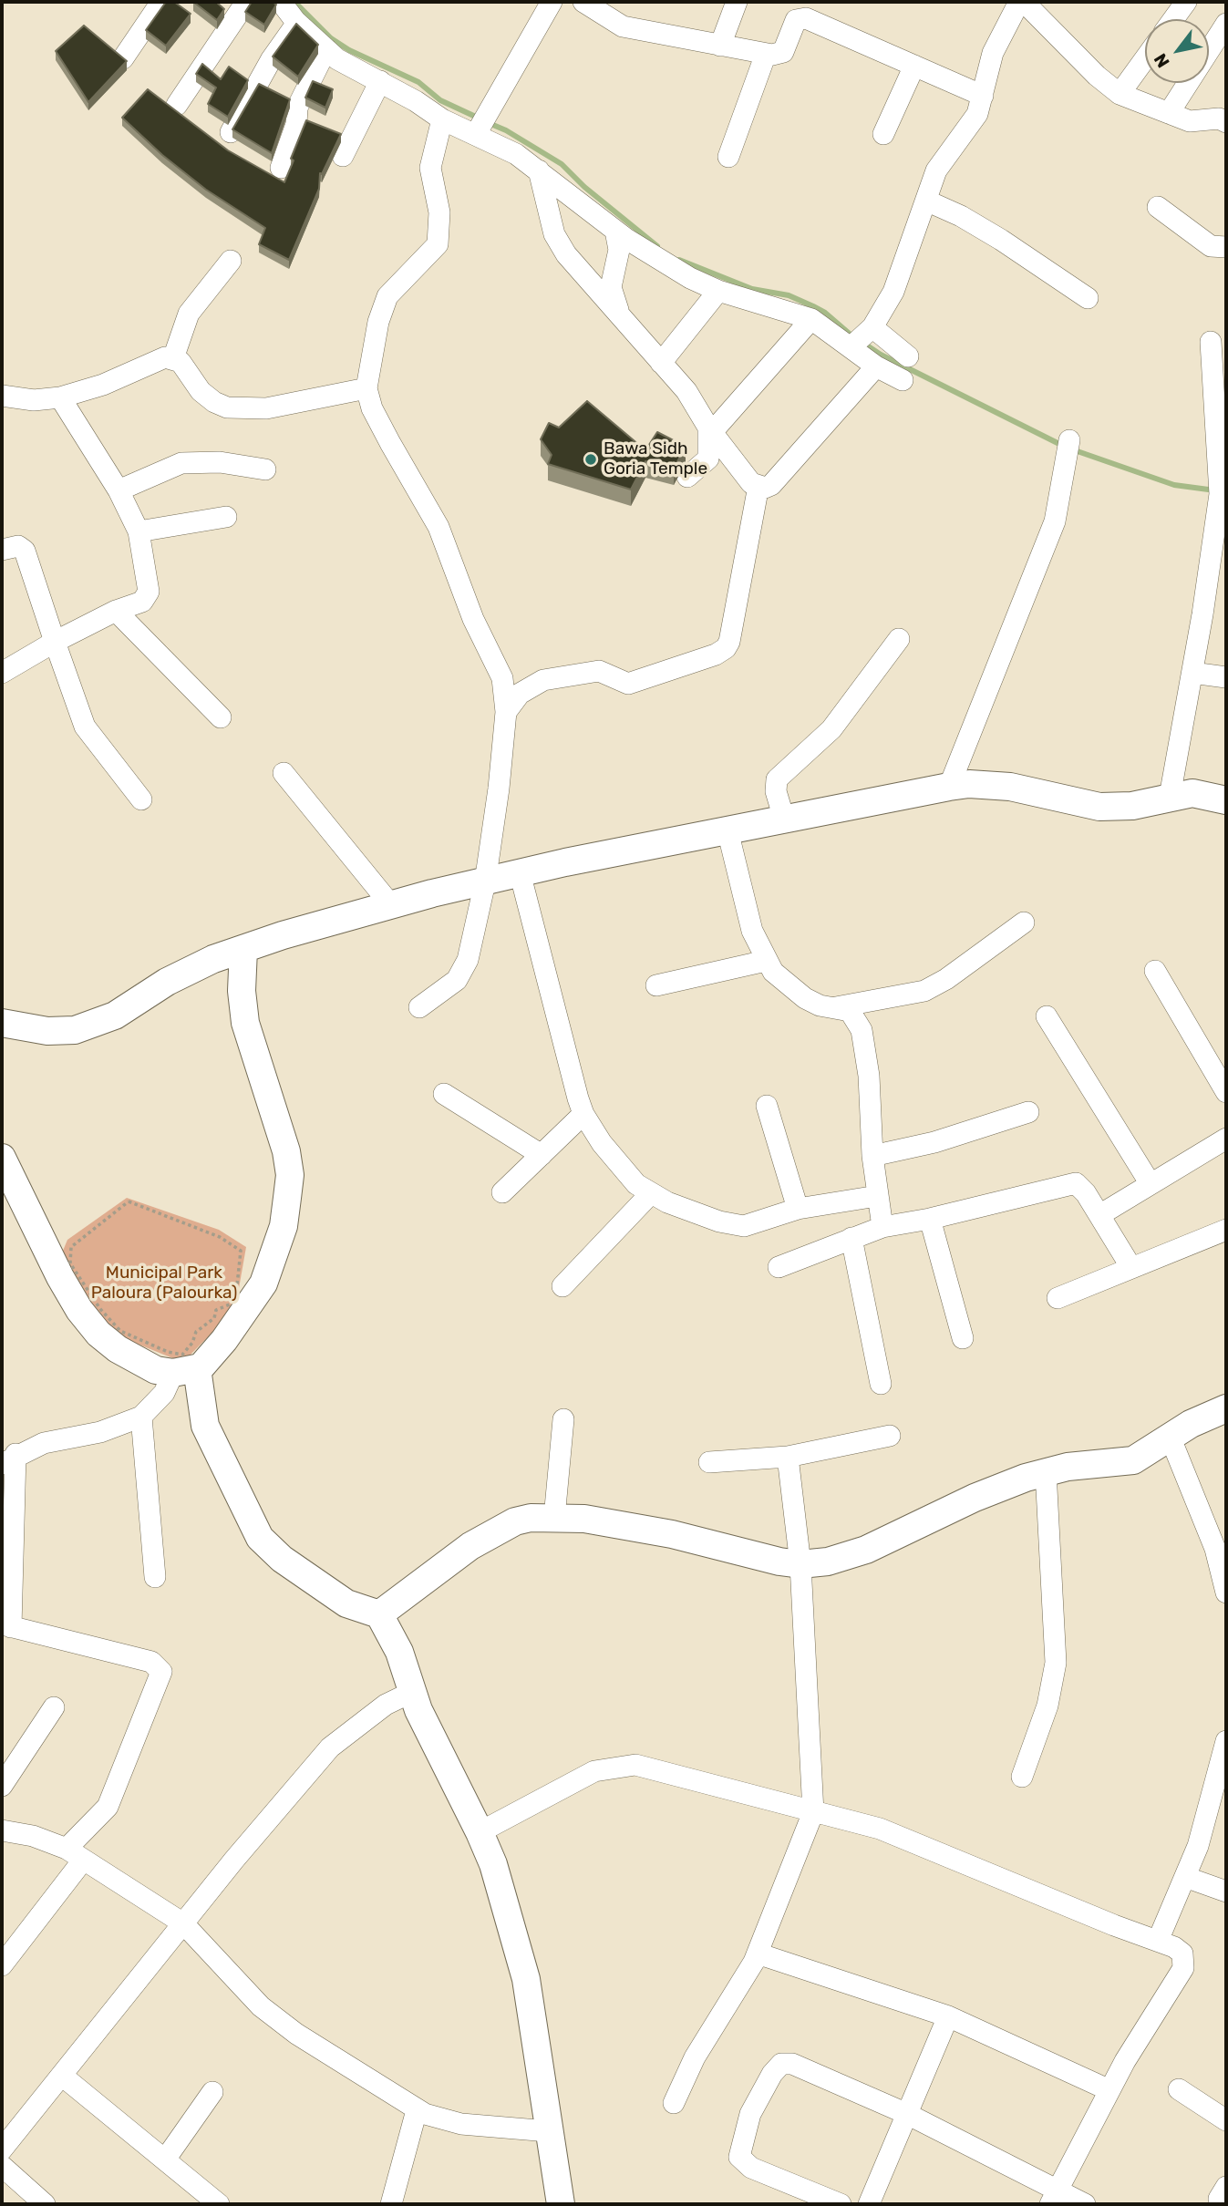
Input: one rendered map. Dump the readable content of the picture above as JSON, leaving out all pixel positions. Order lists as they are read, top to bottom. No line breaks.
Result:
{"parks":["Municipal Park Paloura (Palourka)"],"places":["Bawa Sidh Goria Temple"],"north":"bottom left"}
